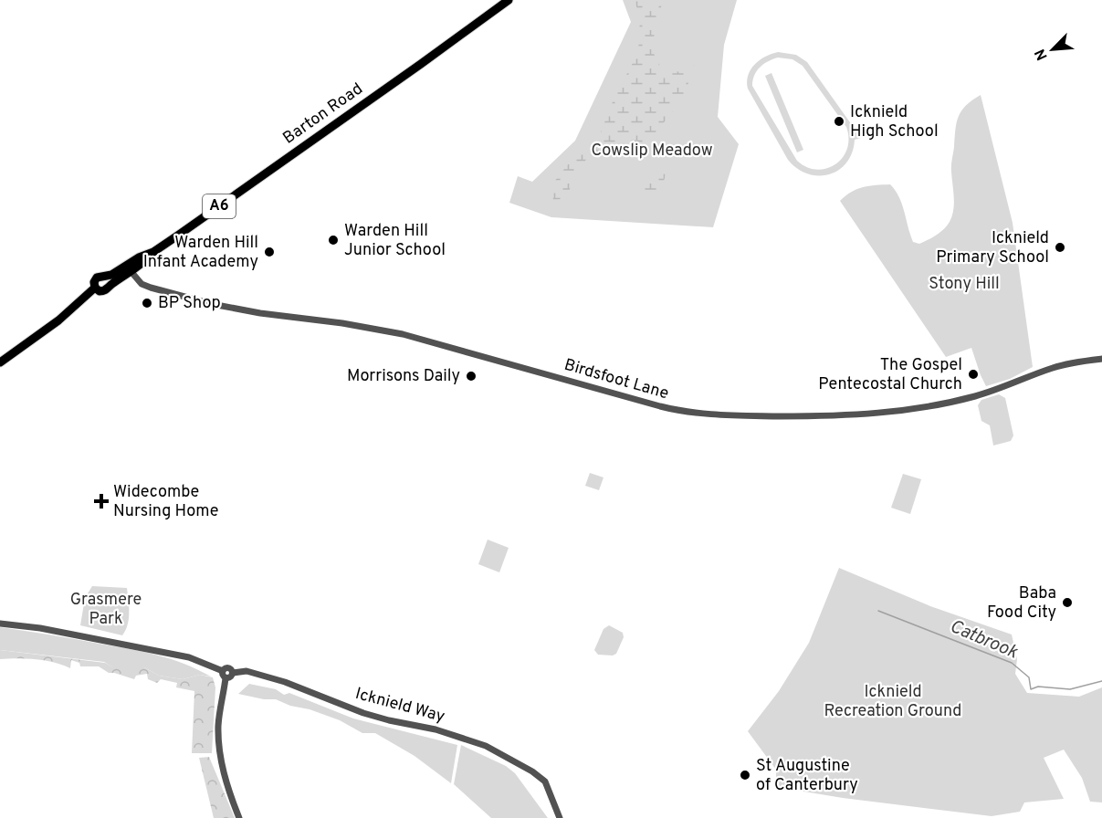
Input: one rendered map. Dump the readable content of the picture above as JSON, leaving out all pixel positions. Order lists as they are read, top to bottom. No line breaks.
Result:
{"streets":{"highway":["Barton Road","A6"],"street":["Birdsfoot Lane","Icknield Way"]},"crossings":[["Barton Road","Birdsfoot Lane"]],"water":["Catbrook"],"parks":["Cowslip Meadow","Stony Hill","Grasmere Park","Icknield Recreation Ground"],"places":{"other":["Icknield High School","Warden Hill Junior School","Icknield Primary School","Warden Hill Infant Academy","BP Shop","The Gospel Pentecostal Church","Morrisons Daily","Baba Food City","St Augustine of Canterbury"],"health":["Widecombe Nursing Home"]},"north":"bottom left"}
